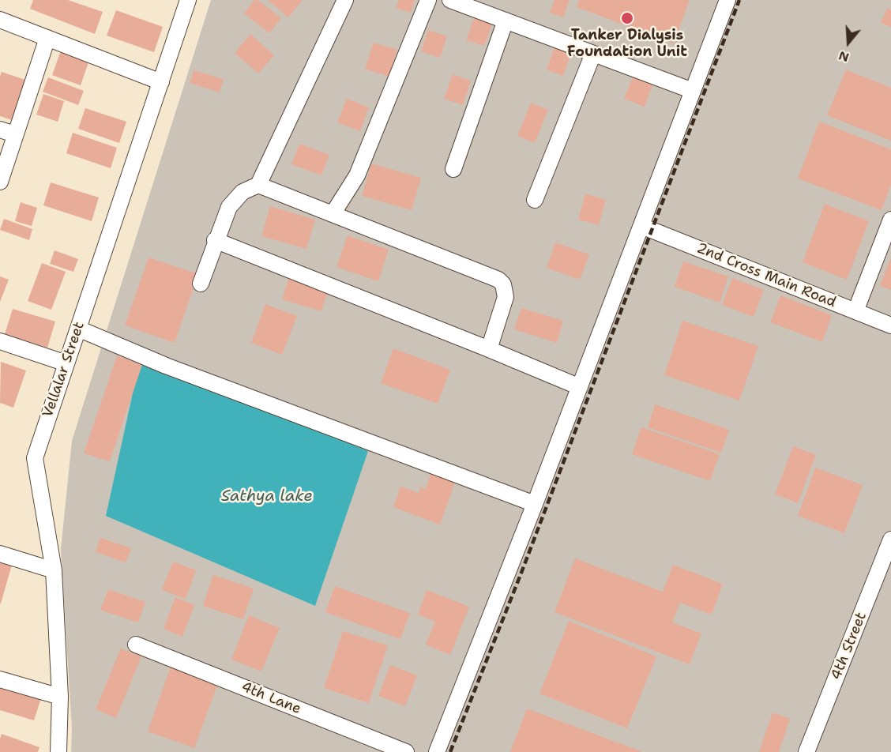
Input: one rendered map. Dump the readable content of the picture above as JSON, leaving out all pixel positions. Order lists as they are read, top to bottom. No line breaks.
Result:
{"streets":{"street":["2nd Cross Main Road","Vellalar Street","4th Street","4th Lane"]},"water":["Sathya lake"],"places":["Tanker Dialysis Foundation Unit"],"north":"bottom"}
